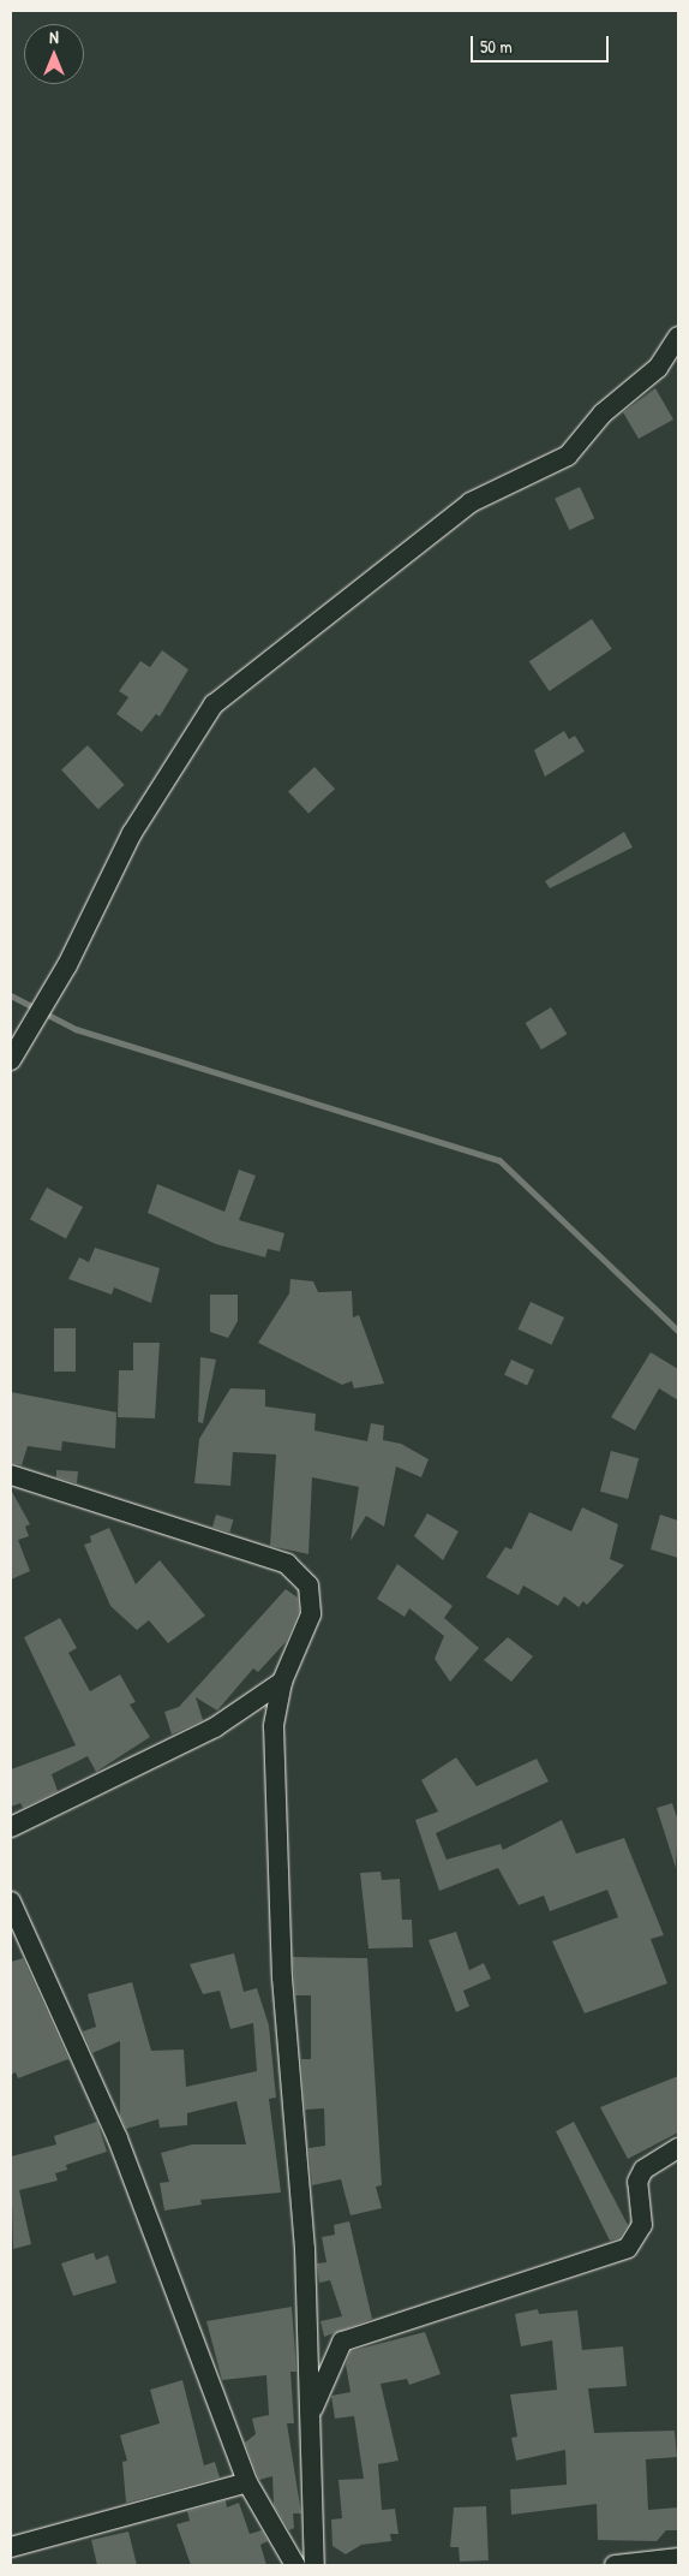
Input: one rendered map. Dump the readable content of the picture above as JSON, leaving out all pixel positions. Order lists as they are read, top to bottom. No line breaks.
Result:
{"scale_bar":"50 m","north":"top"}
